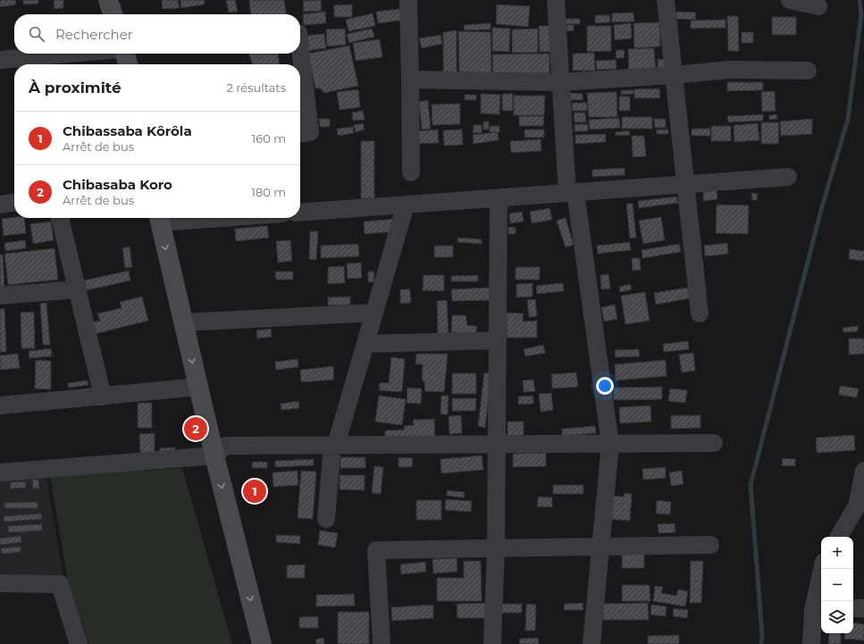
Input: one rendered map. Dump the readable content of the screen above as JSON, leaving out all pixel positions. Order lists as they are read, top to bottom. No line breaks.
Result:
{"page":{"search":"Rechercher","heading":["À proximité","2 résultats"],"list":[{"mark":"1","name":"Chibassaba Kôrôla","note":"Arrêt de bus","value":"160 m"},{"mark":"2","name":"Chibasaba Koro","note":"Arrêt de bus","value":"180 m"}],"pins":["2","1"],"map_buttons":["+","−"]}}
